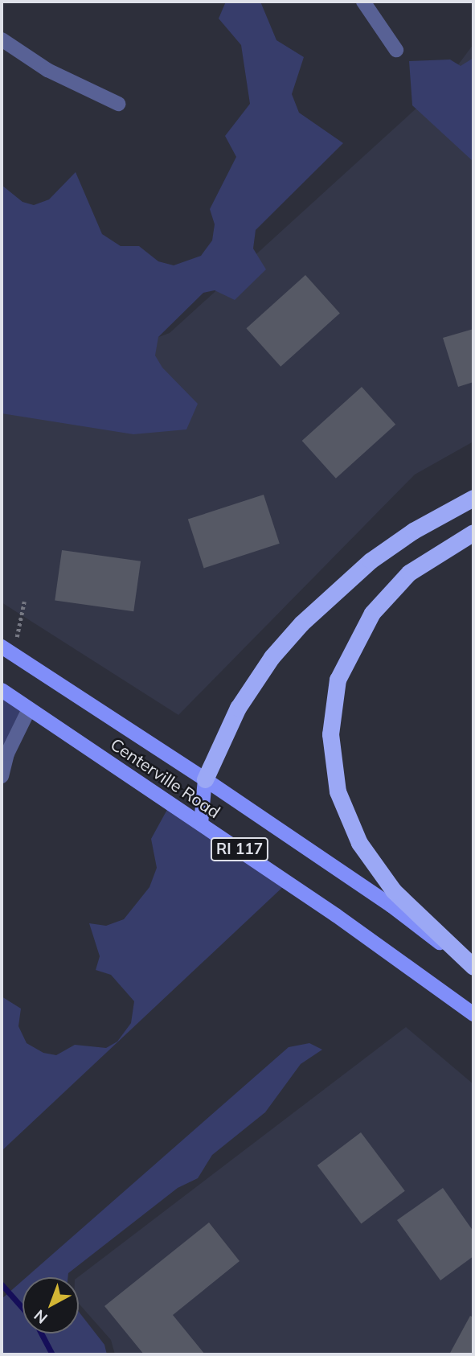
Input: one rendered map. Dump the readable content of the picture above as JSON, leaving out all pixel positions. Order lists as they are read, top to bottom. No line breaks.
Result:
{"streets":{"main road":["Centerville Road","RI 117"]},"north":"bottom left"}
